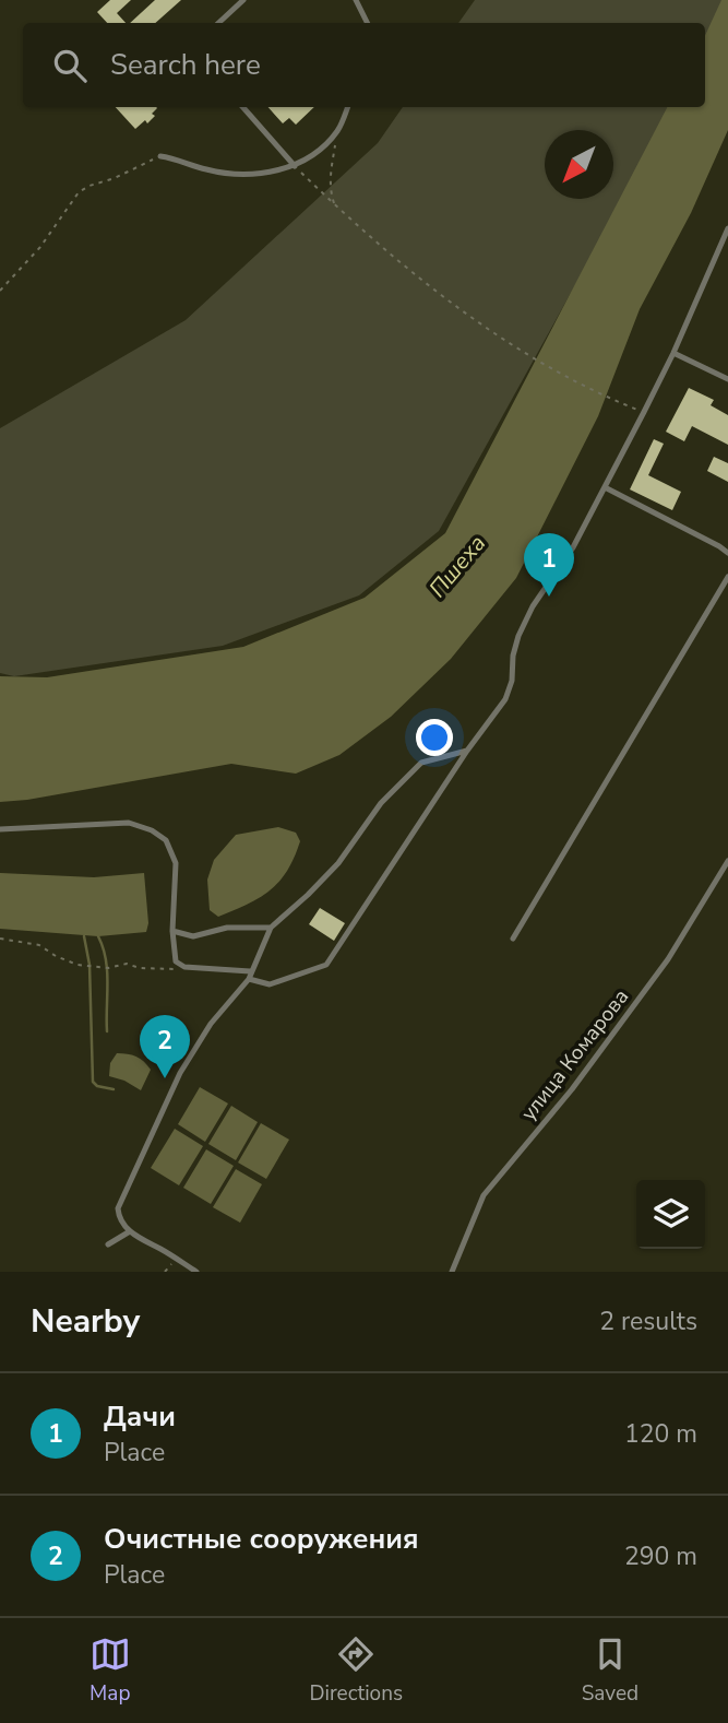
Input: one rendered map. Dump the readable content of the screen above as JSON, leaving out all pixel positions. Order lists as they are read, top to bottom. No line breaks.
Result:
{"streets":{"lane":["улица Комарова"]},"water":["Пшеха"],"north":"bottom left","page":{"search":"Search here","pins":["1","2"],"heading":["Nearby","2 results"],"list":[{"mark":"1","name":"Дачи","note":"Place","value":"120 m"},{"mark":"2","name":"Очистные сооружения","note":"Place","value":"290 m"}],"nav":["Map","Directions","Saved"]}}
